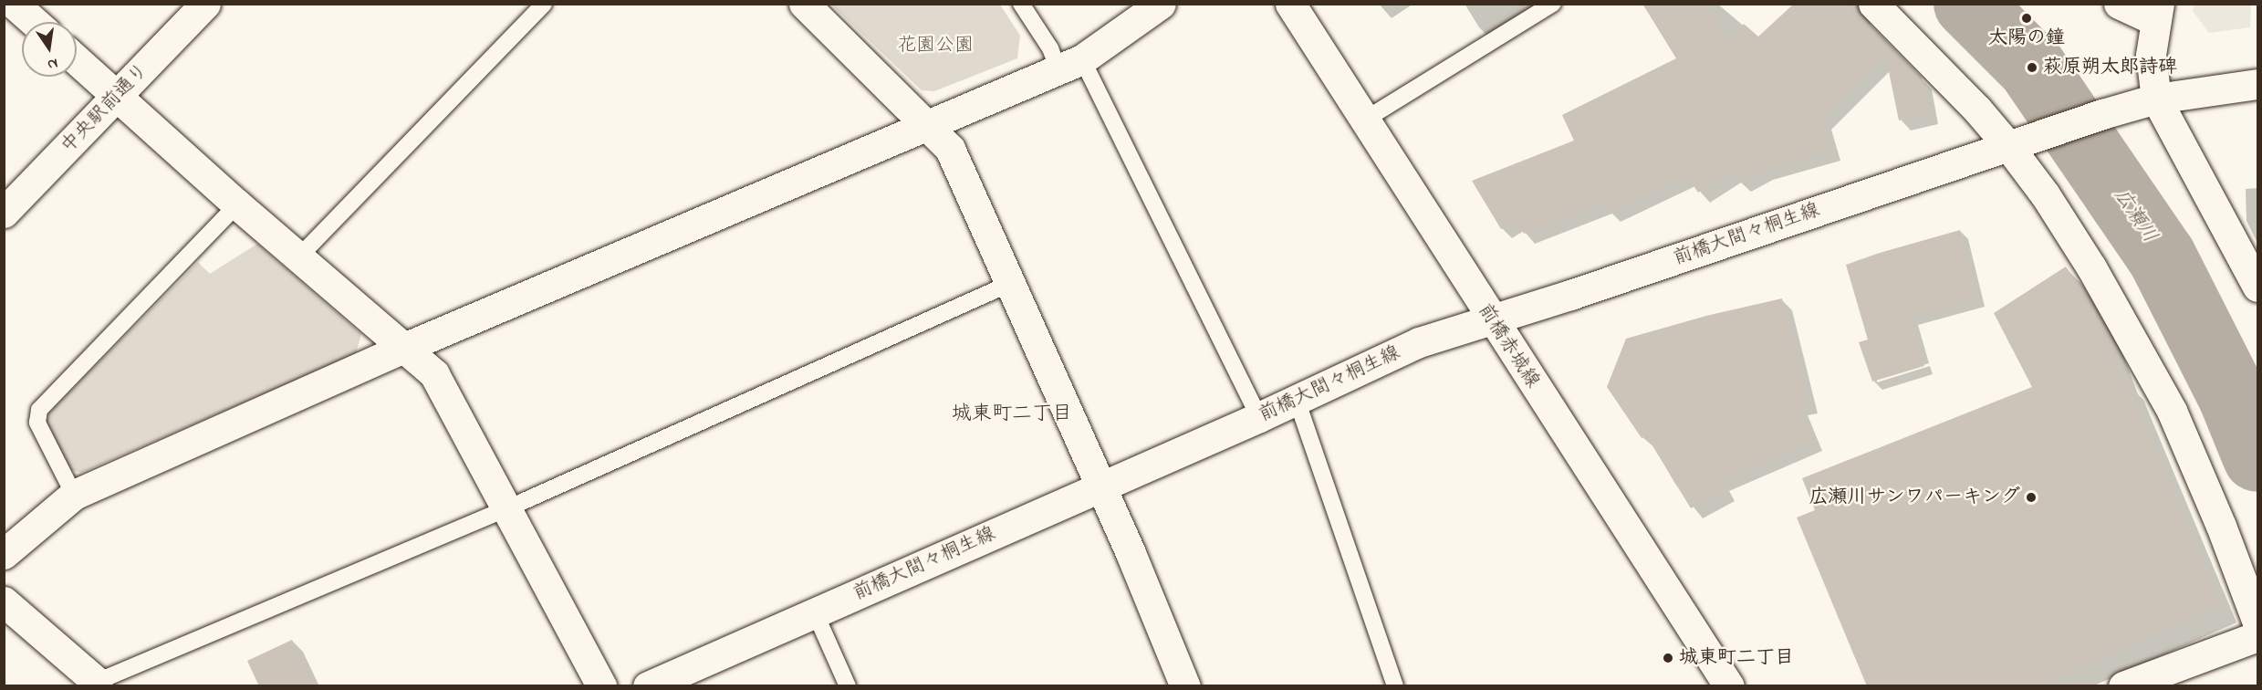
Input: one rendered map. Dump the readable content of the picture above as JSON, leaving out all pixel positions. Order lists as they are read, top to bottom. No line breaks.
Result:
{"streets":{"street":["中央駅前通り","前橋大間々桐生線","前橋赤城線"]},"crossings":[["前橋大間々桐生線","前橋赤城線"]],"districts":["城東町二丁目"],"water":["広瀬川"],"parks":["花園公園"],"places":["太陽の鐘","萩原朔太郎詩碑","広瀬川サンワパーキング","城東町二丁目"],"north":"bottom"}
